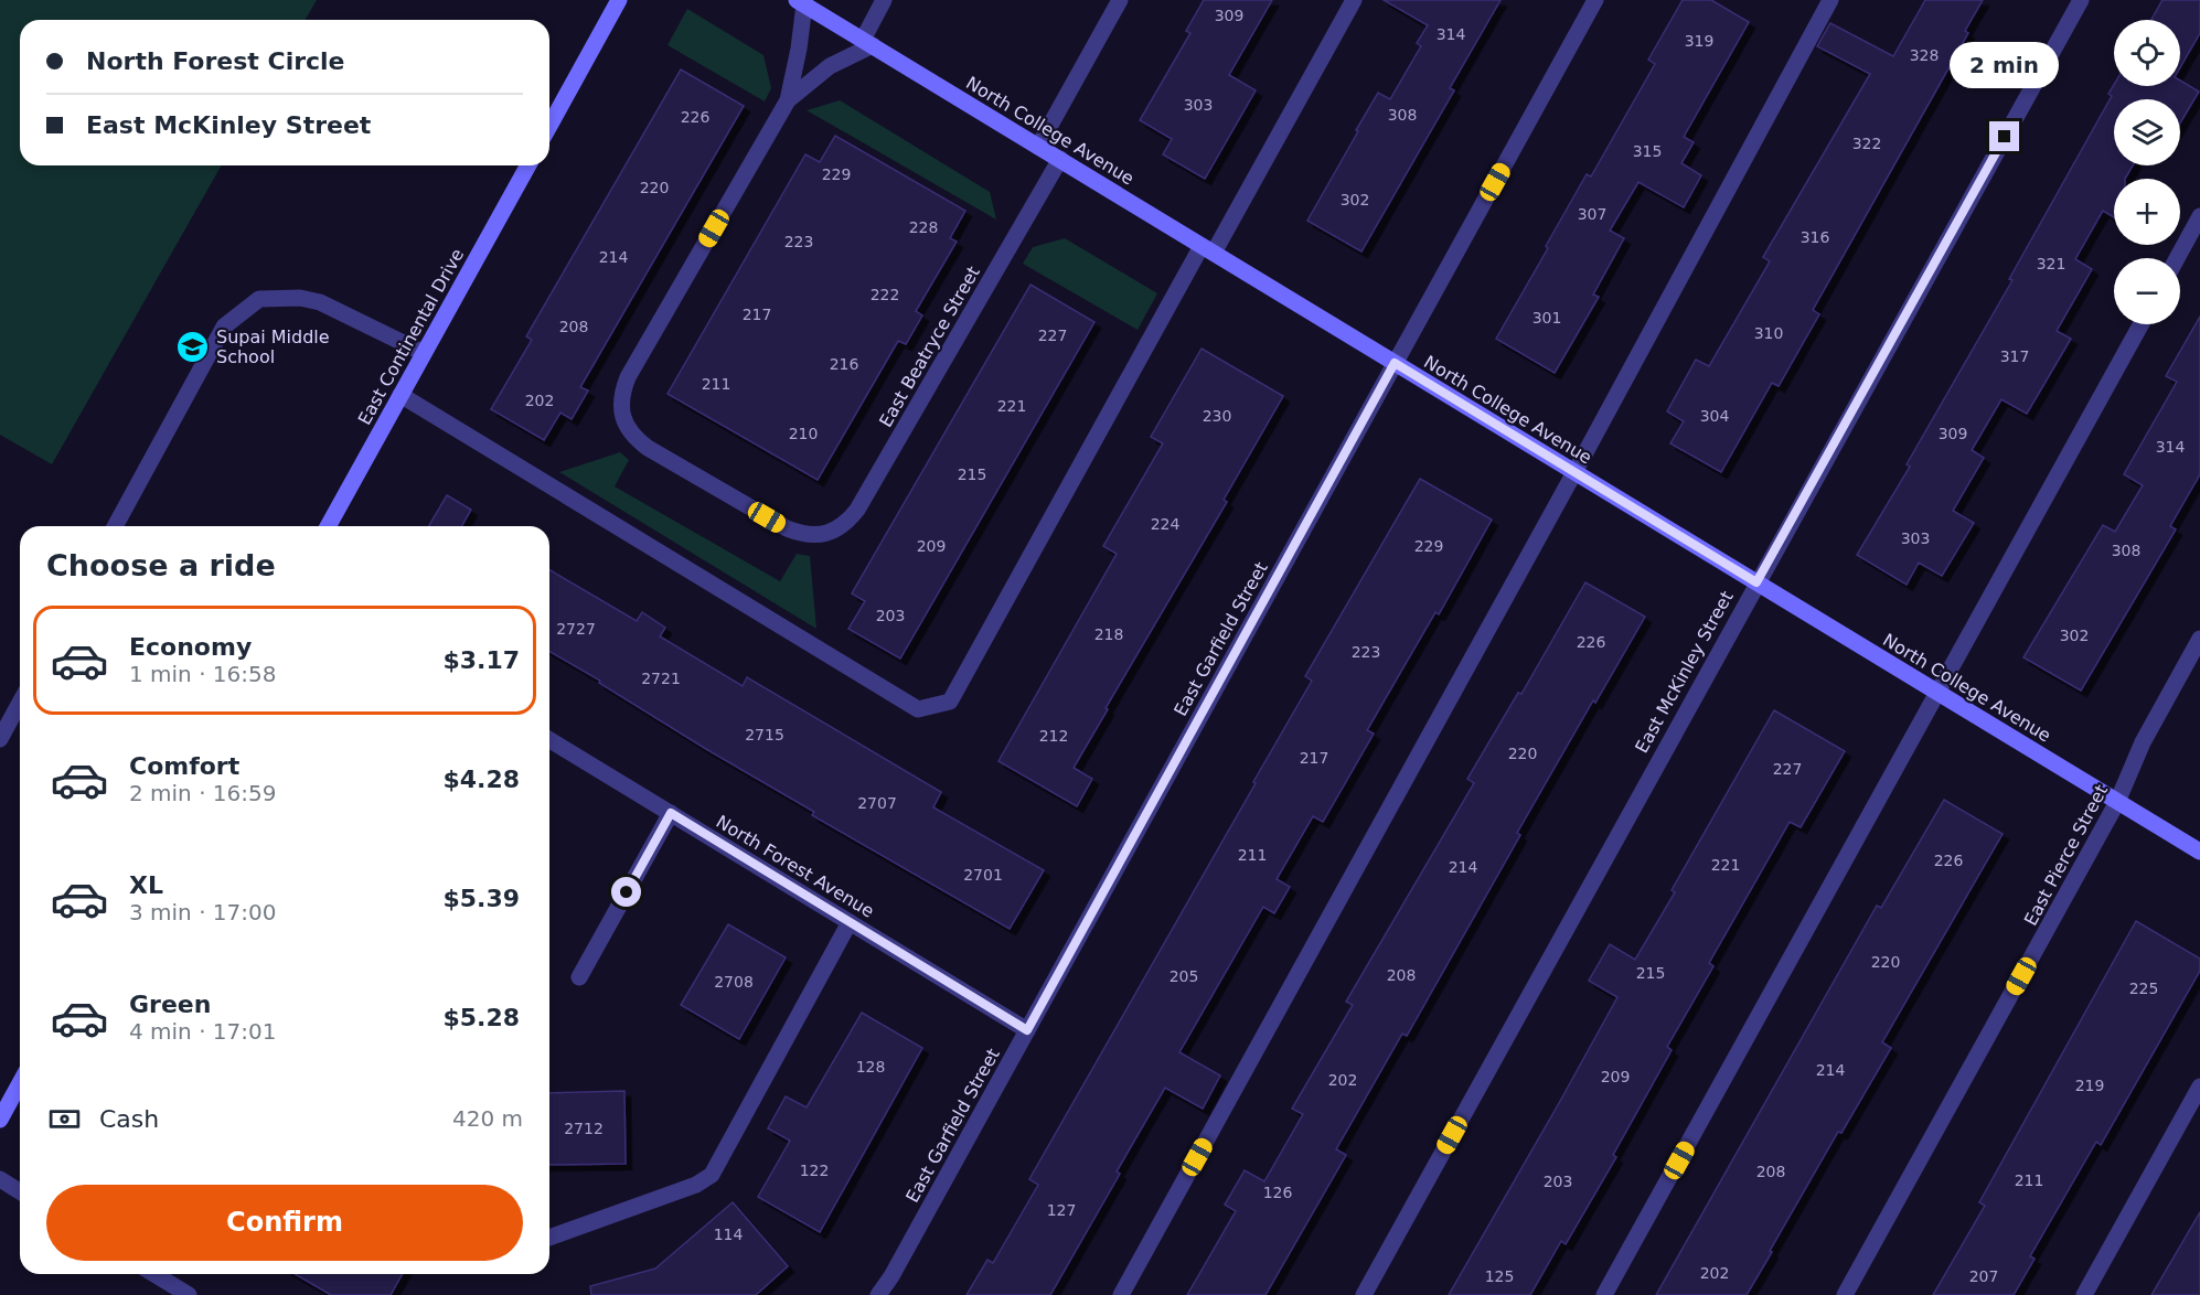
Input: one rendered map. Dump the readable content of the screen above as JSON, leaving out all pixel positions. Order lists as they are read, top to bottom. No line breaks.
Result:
{"streets":{"street":["North College Avenue","East Continental Drive","East Beatryce Street","East Garfield Street","East McKinley Street","East Pierce Street","North Forest Avenue"]},"crossings":[["North College Avenue","East Beatryce Street"],["North College Avenue","East Garfield Street"],["North College Avenue","East McKinley Street"],["North College Avenue","East Pierce Street"],["East Garfield Street","North Forest Avenue"]],"places":{"school or university":["Supai Middle School"]},"house_numbers":["309","314","319","328","303","308","226","322","315","229","220","302","307","228","316","223","214","321","222","217","301","208","310","227","317","216","211","202","221","230","304","210","309","314","215","224","303","209","229","308","203","2727","218","302","226","223","2721","2715","212","220","217","227","2707","211","226","221","214","2701","220","215","208","205","2708","225","128","214","209","202","219","2712","122","208","211","203","126","127","114","202","125","207"],"page":{"map_buttons":["+","−"],"banner":["North Forest Circle","East McKinley Street"],"bubble":"2 min","heading":"Choose a ride","list":[{"name":"Economy","note":"1 min · 16:58","value":"$3.17"},{"name":"Comfort","note":"2 min · 16:59","value":"$4.28"},{"name":"XL","note":"3 min · 17:00","value":"$5.39"},{"name":"Green","note":"4 min · 17:01","value":"$5.28"}],"pay":["Cash","420 m"],"buttons":"Confirm"}}
